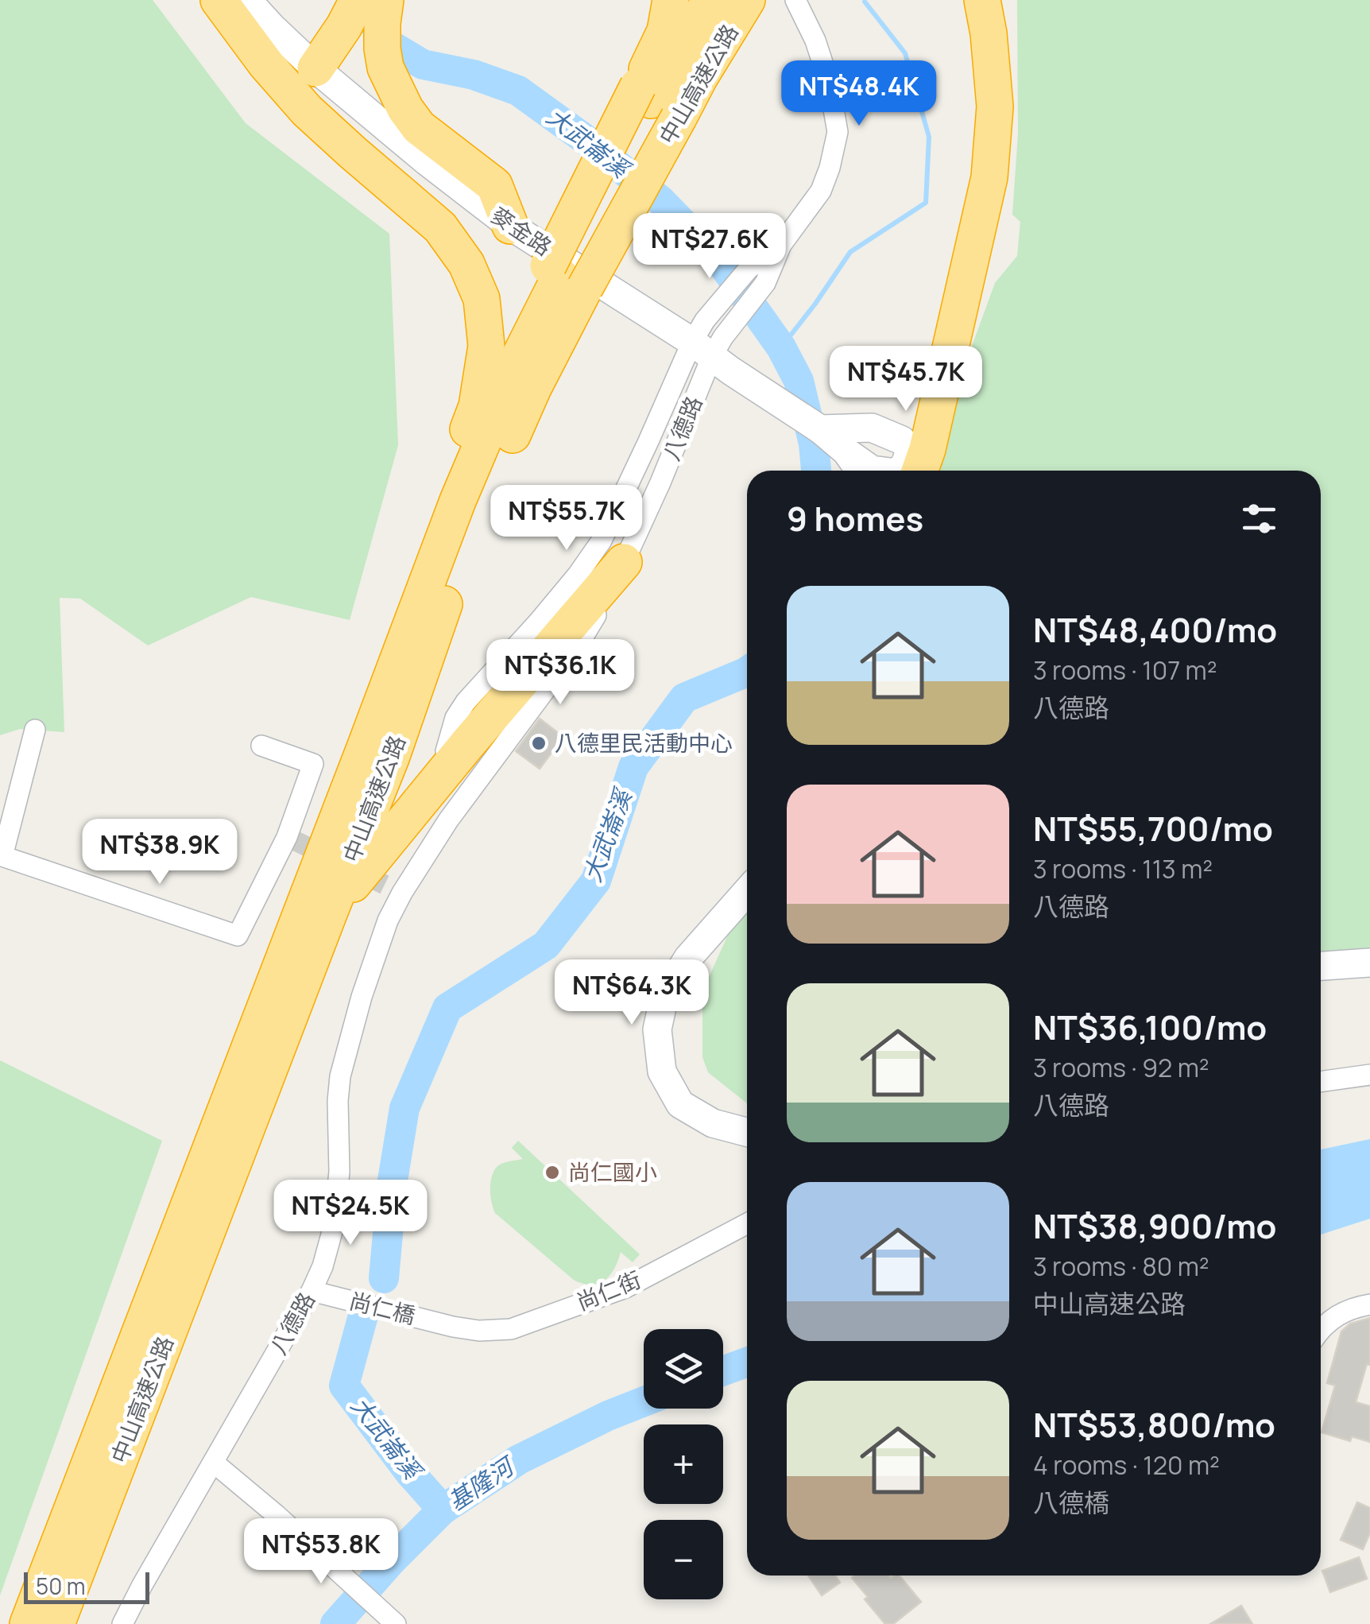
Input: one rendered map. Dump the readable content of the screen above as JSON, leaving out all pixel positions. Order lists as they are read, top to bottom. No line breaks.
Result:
{"streets":{"highway":["中山高速公路"],"street":["麥金路","八德路","尚仁街","尚仁橋"]},"crossings":[["麥金路","八德路"],["八德路","尚仁橋"],["尚仁街","尚仁橋"]],"water":["大武崙溪","基隆河"],"places":["八德里民活動中心","尚仁國小"],"scale_bar":"50 m","page":{"price":["NT$48.4K","NT$27.6K","NT$45.7K","NT$55.7K","NT$36.1K","NT$38.9K","NT$64.3K","NT$24.5K","NT$53.8K"],"heading":"9 homes","list":[{"name":"NT$48,400/mo","note":"3 rooms · 107 m² · 八德路"},{"name":"NT$55,700/mo","note":"3 rooms · 113 m² · 八德路"},{"name":"NT$36,100/mo","note":"3 rooms · 92 m² · 八德路"},{"name":"NT$38,900/mo","note":"3 rooms · 80 m² · 中山高速公路"},{"name":"NT$53,800/mo","note":"4 rooms · 120 m² · 八德橋"}],"map_buttons":["+","−"],"scale":"50 m"}}
